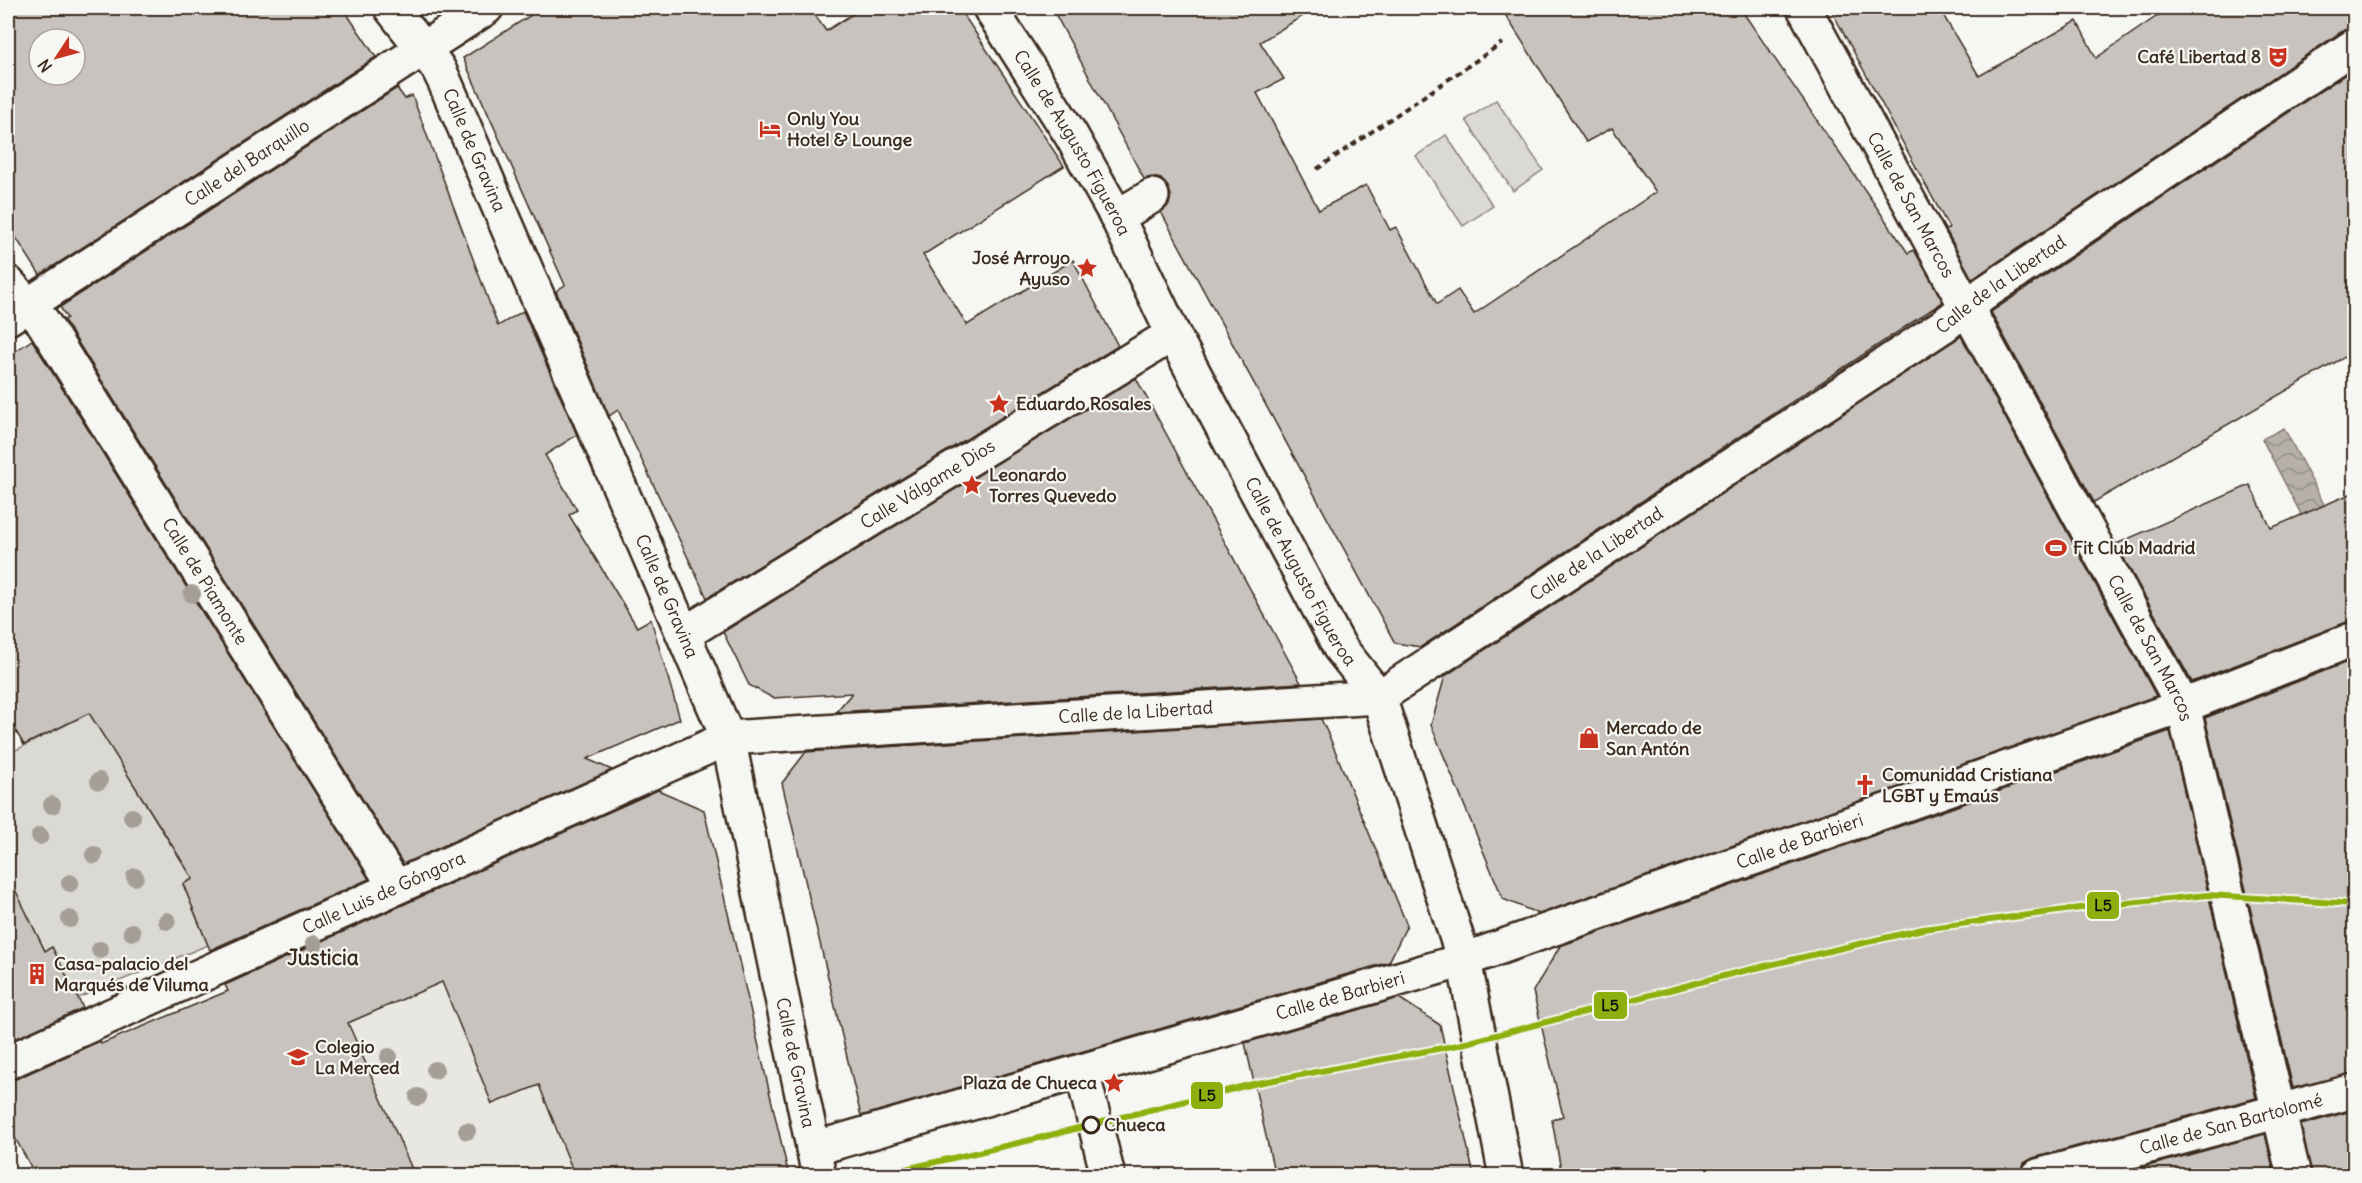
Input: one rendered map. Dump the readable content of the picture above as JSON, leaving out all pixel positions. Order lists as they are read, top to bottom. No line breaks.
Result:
{"streets":{"street":["Calle de Augusto Figueroa","Calle de Gravina","Calle del Barquillo","Calle de San Marcos","Calle de la Libertad","Calle Válgame Dios","Calle de Piamonte","Calle de Barbieri","Calle Luis de Góngora","Calle de San Bartolomé"]},"crossings":[["Calle de Augusto Figueroa","Calle de la Libertad"],["Calle de Augusto Figueroa","Calle Válgame Dios"],["Calle de Augusto Figueroa","Calle de Barbieri"],["Calle de Gravina","Calle del Barquillo"],["Calle de Gravina","Calle de la Libertad"],["Calle de Gravina","Calle Válgame Dios"],["Calle de Gravina","Calle de Barbieri"],["Calle de Gravina","Calle Luis de Góngora"],["Calle del Barquillo","Calle de Piamonte"],["Calle de San Marcos","Calle de la Libertad"],["Calle de San Marcos","Calle de Barbieri"],["Calle de San Marcos","Calle de San Bartolomé"],["Calle de la Libertad","Calle Luis de Góngora"],["Calle de Piamonte","Calle Luis de Góngora"]],"districts":["Justicia"],"places":{"theatre":["Café Libertad 8"],"hotel":["Only You Hotel & Lounge"],"place":["José Arroyo Ayuso","Eduardo Rosales","Leonardo Torres Quevedo","Plaza de Chueca"],"sports":["Fit Club Madrid"],"shop":["Mercado de San Antón"],"church":["Comunidad Cristiana LGBT y Emaús"],"building":["Casa-palacio del Marqués de Viluma"],"school or university":["Colegio La Merced"],"other":["Chueca"]},"lines":["transit line L5"],"north":"bottom left"}
